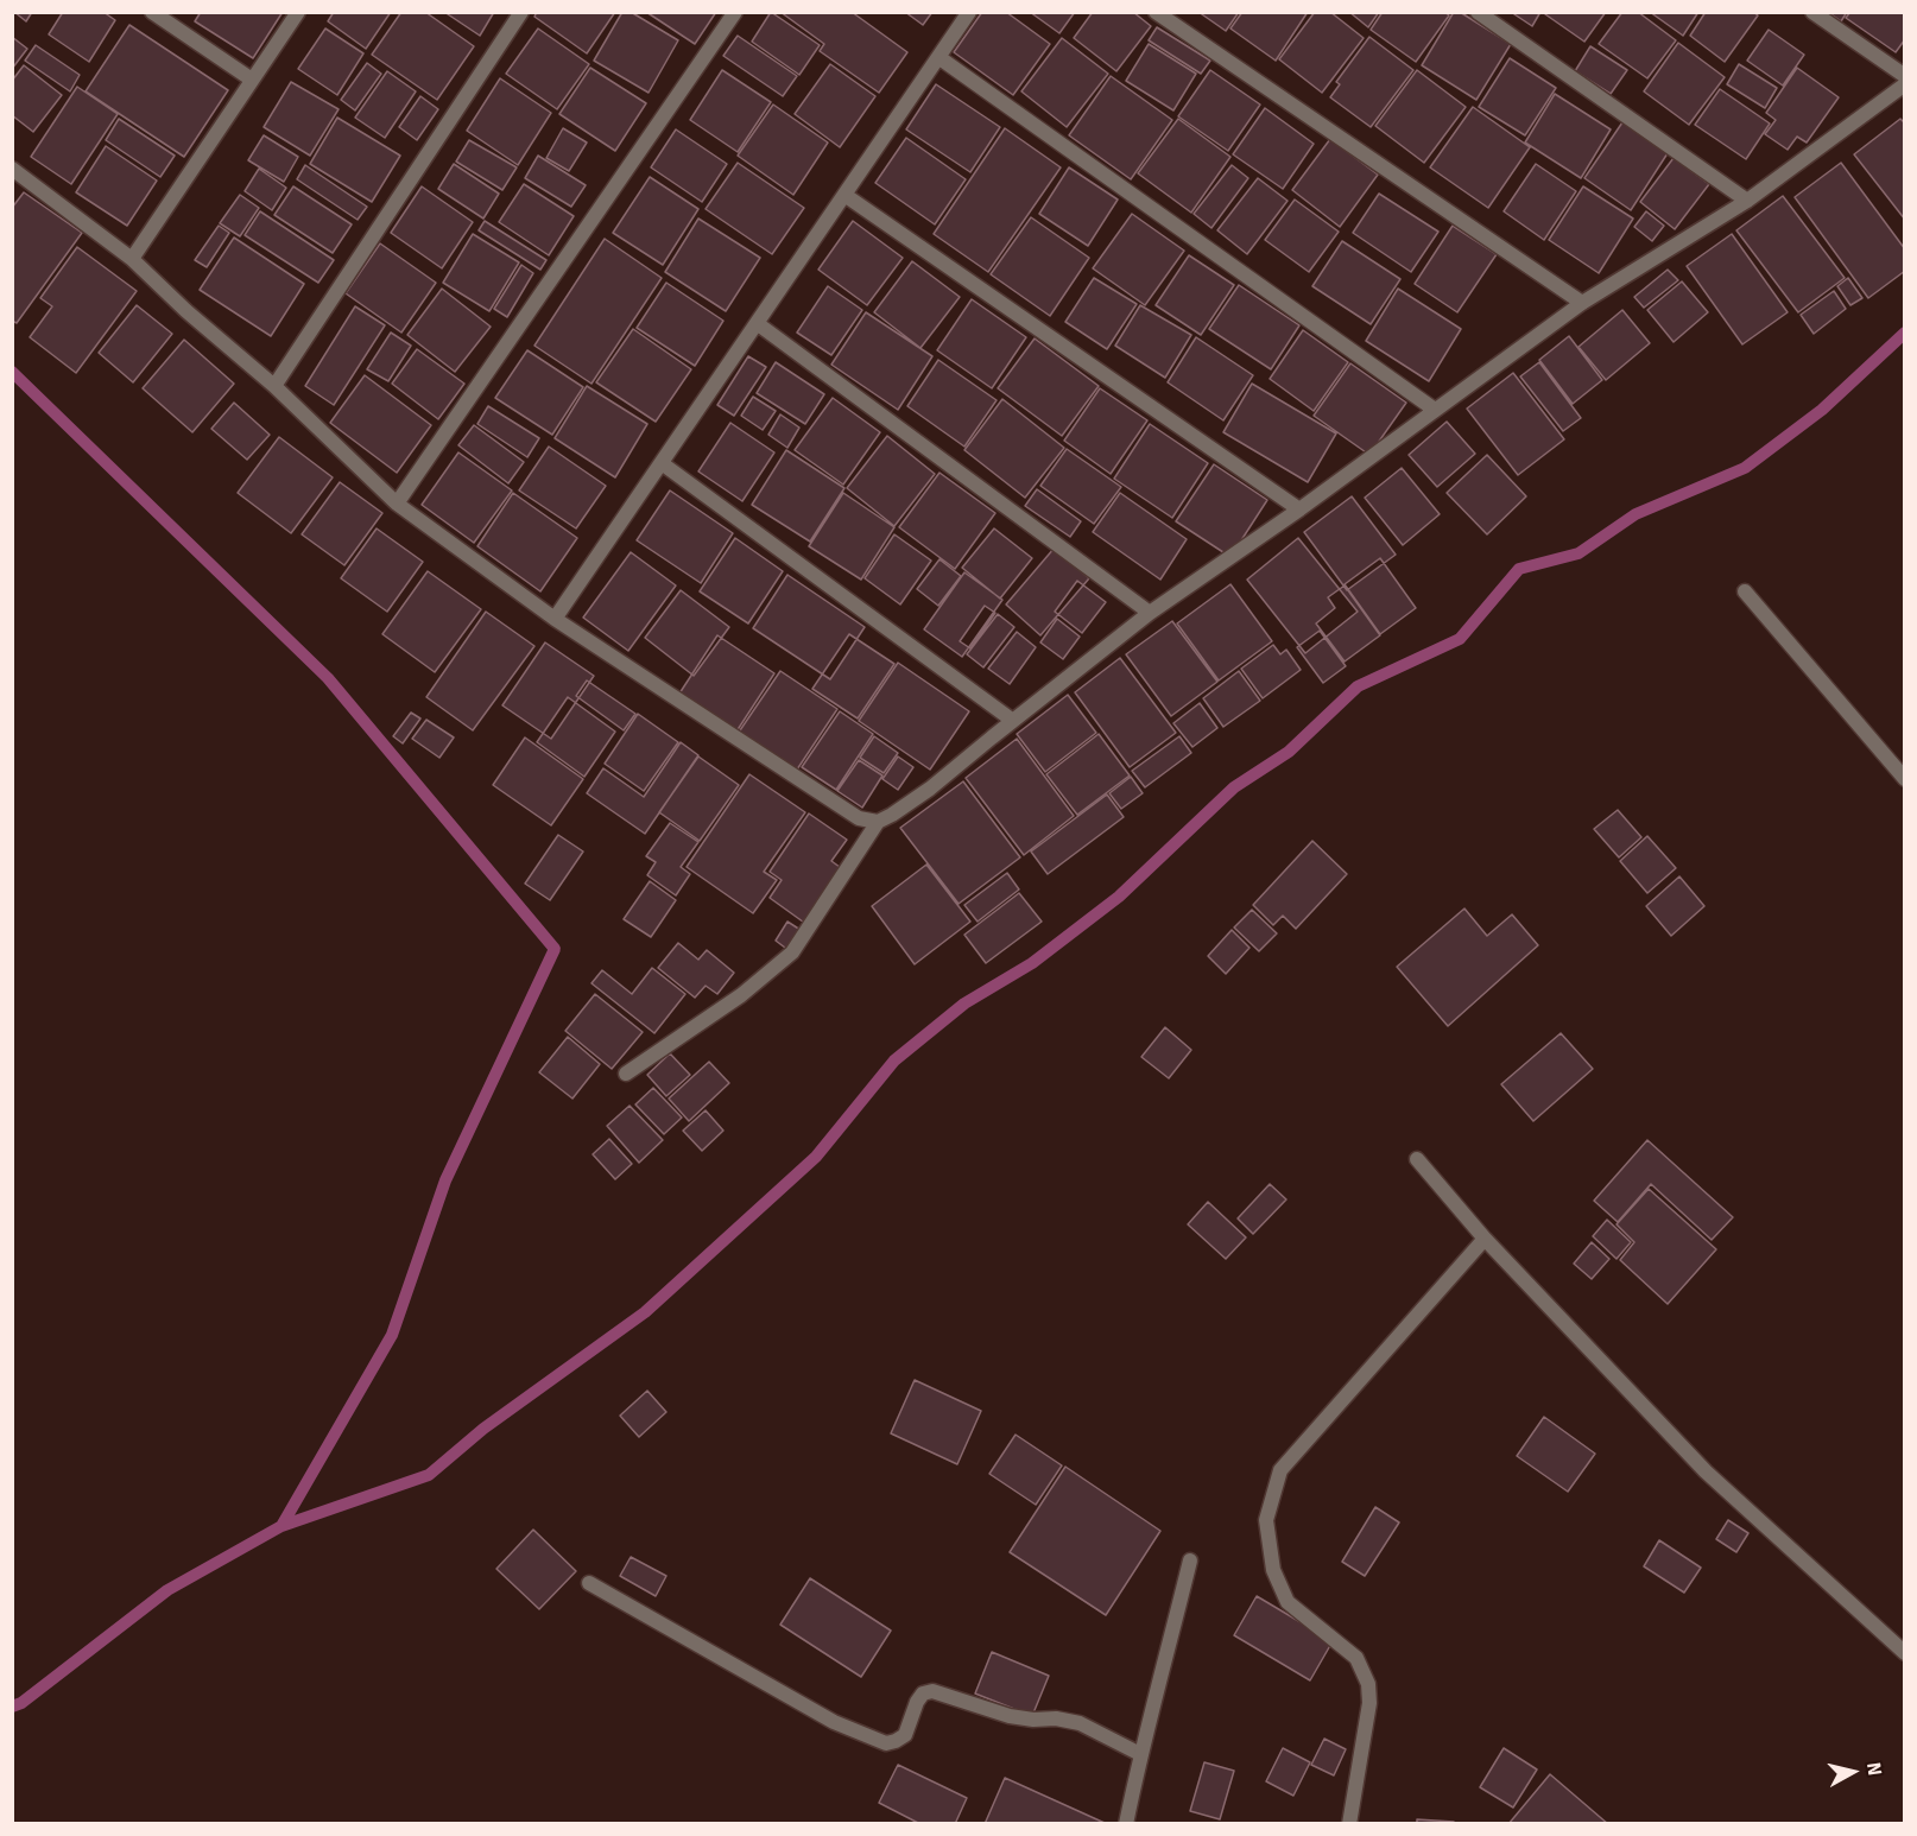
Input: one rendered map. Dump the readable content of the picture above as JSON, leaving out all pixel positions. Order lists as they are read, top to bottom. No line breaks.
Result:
{"north":"right"}
